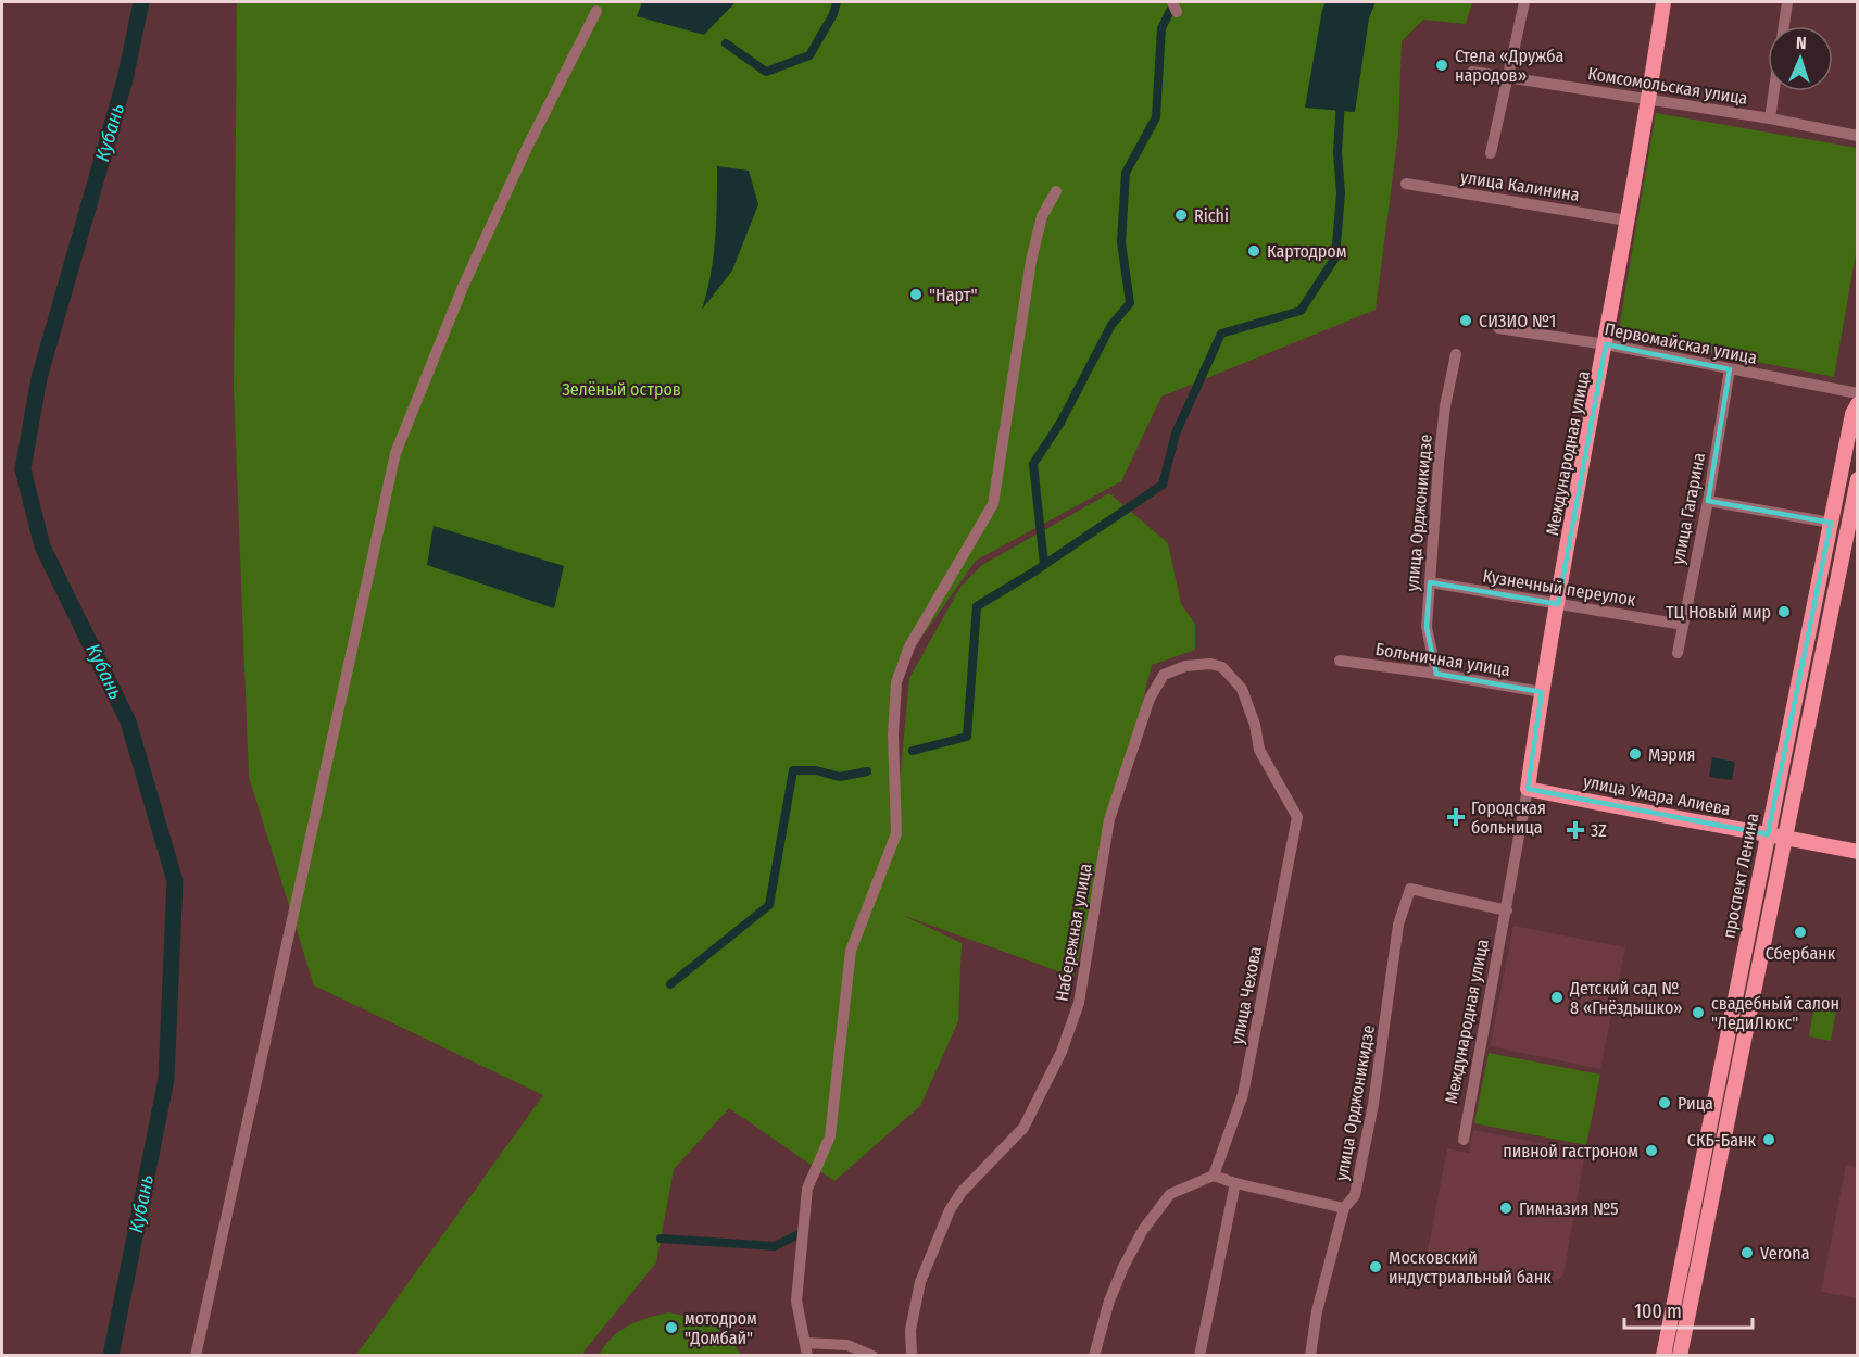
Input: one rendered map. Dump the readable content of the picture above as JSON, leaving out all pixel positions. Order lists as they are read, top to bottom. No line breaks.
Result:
{"streets":{"main road":["Международная улица","улица Умара Алиева","проспект Ленина"],"street":["Комсомольская улица","улица Калинина","Первомайская улица","улица Гагарина","улица Орджоникидзе","Кузнечный переулок","Больничная улица","Набережная улица","улица Чехова"]},"crossings":[["Комсомольская улица","Международная улица"],["улица Калинина","Международная улица"],["Первомайская улица","Международная улица"],["Первомайская улица","улица Гагарина"],["Международная улица","улица Орджоникидзе"],["Международная улица","Кузнечный переулок"],["Международная улица","Больничная улица"],["Международная улица","улица Умара Алиева"],["улица Гагарина","Кузнечный переулок"],["улица Орджоникидзе","Кузнечный переулок"],["улица Орджоникидзе","Больничная улица"],["улица Умара Алиева","проспект Ленина"],["Набережная улица","улица Чехова"]],"water":["Кубань"],"parks":["Зелёный остров"],"places":{"other":["Стела «Дружба народов»","Richi","Картодром","\"Нарт\"","СИЗИО №1","ТЦ Новый мир","Мэрия","Сбербанк","Детский сад № 8 «Гнёздышко»","свадебный салон \"ЛедиЛюкс\"","Рица","СКБ-Банк","пивной гастроном","Гимназия №5","Verona","Московский индустриальный банк","мотодром \"Домбай\""],"health":["Городская больница","3Z"]},"scale_bar":"100 m","north":"top"}
